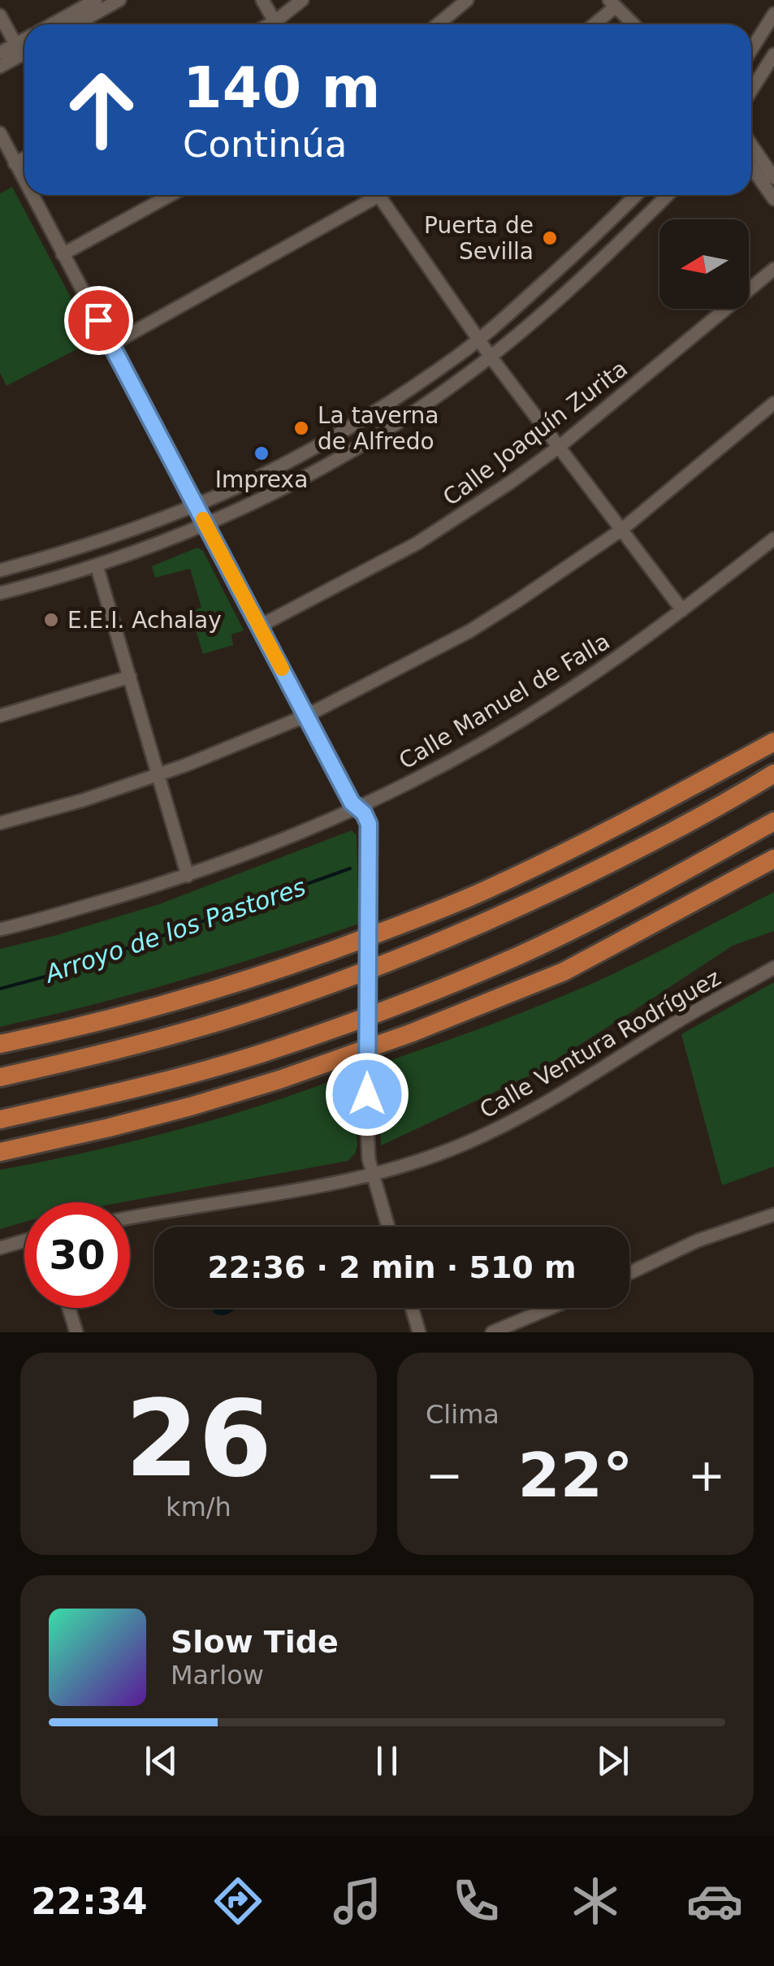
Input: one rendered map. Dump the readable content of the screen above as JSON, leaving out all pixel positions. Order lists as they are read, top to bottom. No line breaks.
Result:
{"streets":{"street":["Calle Joaquín Zurita","Calle Manuel de Falla","Calle Ventura Rodríguez"]},"water":["Arroyo de los Pastores"],"places":["Puerta de Sevilla","La taverna de Alfredo","Imprexa","E.E.I. Achalay"],"north":"left","page":{"turn":["140 m","Continúa"],"limit":"30","trip":"22:36 · 2 min · 510 m","tile":[["26","km/h"],"Clima"],"heat":["−","22°","+"],"song":["Slow Tide","Marlow"],"tabs":"22:34"}}
